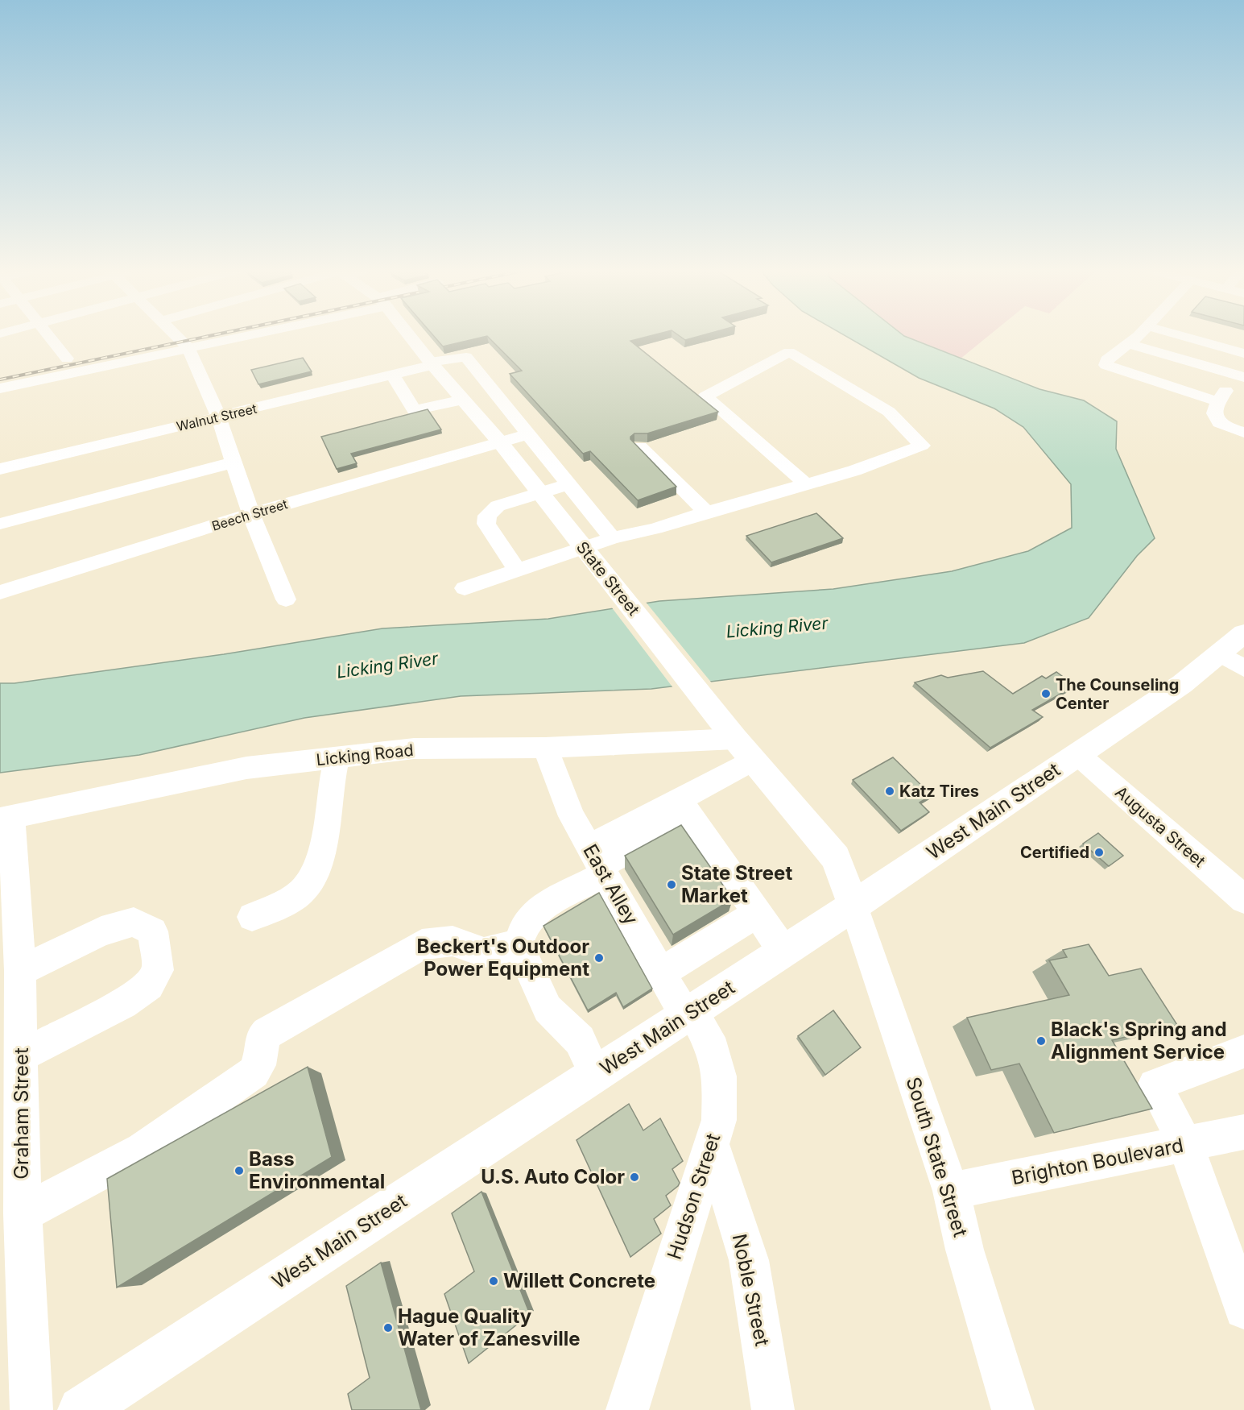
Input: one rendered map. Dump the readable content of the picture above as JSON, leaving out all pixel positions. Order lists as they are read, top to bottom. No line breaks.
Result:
{"streets":{"main road":["State Street","West Main Street"],"street":["Walnut Street","Beech Street","Licking Road","Augusta Street","East Alley","Graham Street","South State Street","Brighton Boulevard","Hudson Street","Noble Street"]},"crossings":[["Walnut Street","Beech Street"],["Walnut Street","State Street"],["Beech Street","State Street"],["State Street","Licking Road"],["State Street","West Main Street"],["State Street","South State Street"],["Licking Road","East Alley"],["Licking Road","Graham Street"],["West Main Street","Augusta Street"],["West Main Street","East Alley"],["West Main Street","South State Street"],["West Main Street","Hudson Street"],["East Alley","Hudson Street"],["South State Street","Brighton Boulevard"],["Hudson Street","Noble Street"]],"water":["Licking River"],"places":["The Counseling Center","Katz Tires","Certified","State Street Market","Beckert's Outdoor Power Equipment","Black's Spring and Alignment Service","Bass Environmental","U.S. Auto Color","Willett Concrete","Hague Quality Water of Zanesville"]}
